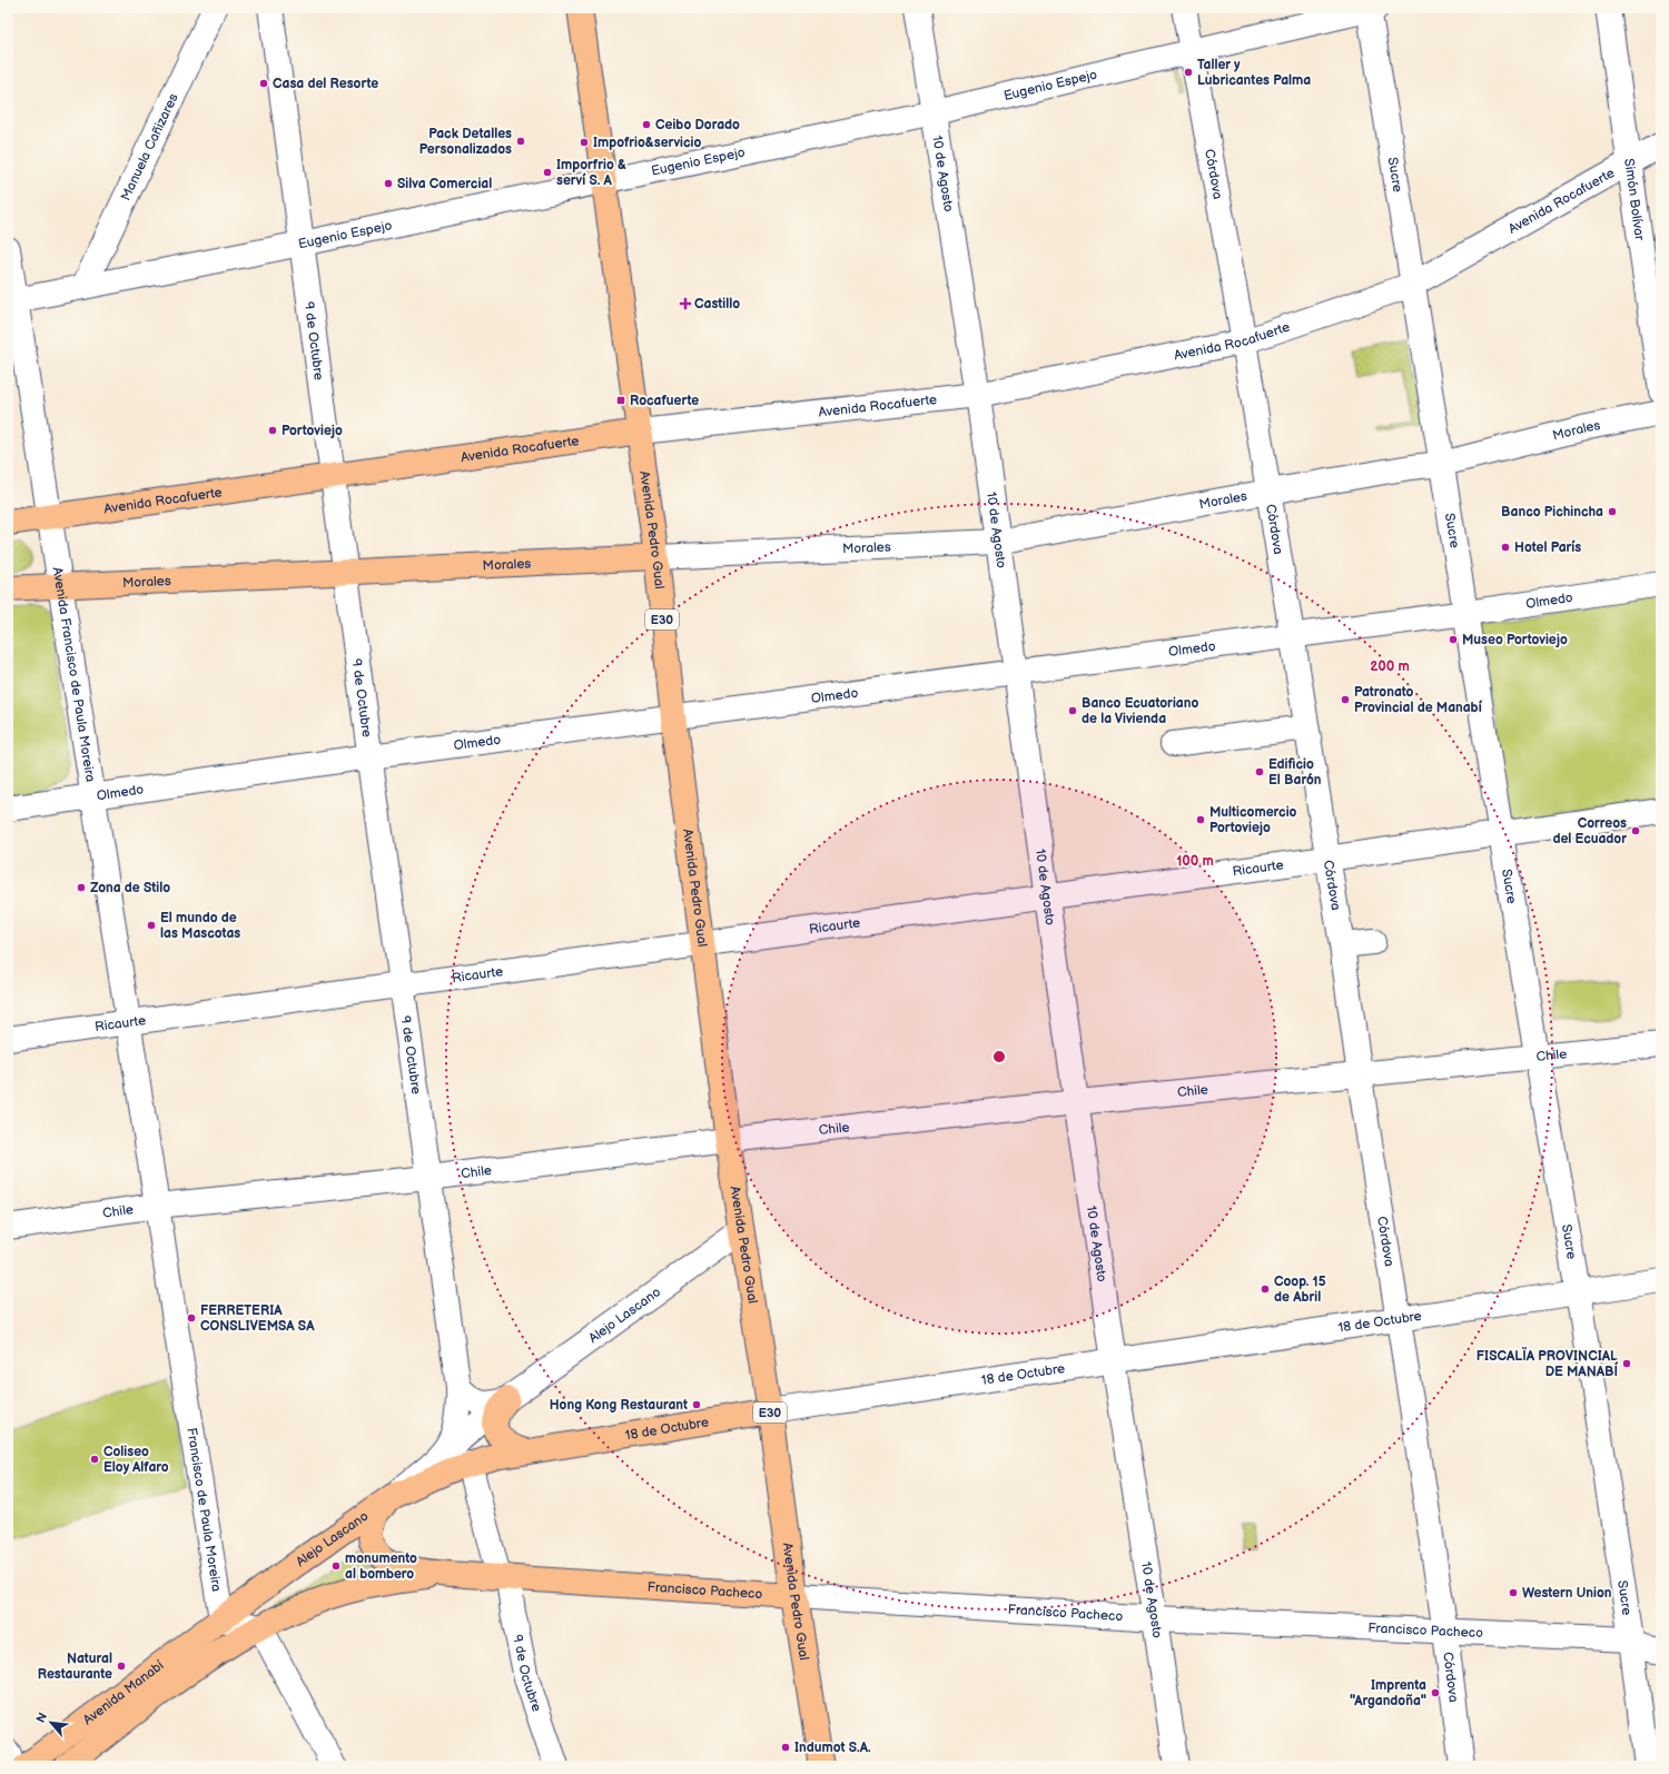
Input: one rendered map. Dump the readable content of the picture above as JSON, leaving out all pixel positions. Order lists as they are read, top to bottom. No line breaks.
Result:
{"streets":{"main road":["Avenida Rocafuerte","Morales","Avenida Pedro Gual","E30","Alejo Lascano","18 de Octubre","Francisco Pacheco","Avenida Manabí"],"street":["Eugenio Espejo","Manuela Cañizares","10 de Agosto","Córdova","Sucre","Simón Bolívar","9 de Octubre","Olmedo","Avenida Francisco de Paula Moreira","Ricaurte","Chile","Francisco de Paula Moreira"]},"crossings":[["Eugenio Espejo","Manuela Cañizares"],["Eugenio Espejo","10 de Agosto"],["Eugenio Espejo","Córdova"],["Eugenio Espejo","Sucre"],["Eugenio Espejo","9 de Octubre"],["Eugenio Espejo","Avenida Pedro Gual"],["Eugenio Espejo","Avenida Francisco de Paula Moreira"],["10 de Agosto","Avenida Rocafuerte"],["10 de Agosto","Morales"],["10 de Agosto","Olmedo"],["10 de Agosto","Ricaurte"],["10 de Agosto","Chile"],["10 de Agosto","18 de Octubre"],["10 de Agosto","Francisco Pacheco"],["Córdova","Avenida Rocafuerte"],["Córdova","Morales"],["Córdova","Olmedo"],["Córdova","Ricaurte"],["Córdova","Chile"],["Córdova","18 de Octubre"],["Córdova","Francisco Pacheco"],["Sucre","Avenida Rocafuerte"],["Sucre","Morales"],["Sucre","Olmedo"],["Sucre","Ricaurte"],["Sucre","Chile"],["Sucre","18 de Octubre"],["Sucre","Francisco Pacheco"],["Simón Bolívar","Avenida Rocafuerte"],["Avenida Rocafuerte","9 de Octubre"],["Avenida Rocafuerte","Avenida Pedro Gual"],["Avenida Rocafuerte","Avenida Francisco de Paula Moreira"],["9 de Octubre","Morales"],["9 de Octubre","Olmedo"],["9 de Octubre","Ricaurte"],["9 de Octubre","Chile"],["9 de Octubre","Alejo Lascano"],["9 de Octubre","18 de Octubre"],["9 de Octubre","Francisco Pacheco"],["Morales","Avenida Pedro Gual"],["Morales","Avenida Francisco de Paula Moreira"],["Avenida Pedro Gual","Olmedo"],["Avenida Pedro Gual","Ricaurte"],["Avenida Pedro Gual","Chile"],["Avenida Pedro Gual","Alejo Lascano"],["Avenida Pedro Gual","18 de Octubre"],["Avenida Pedro Gual","Francisco Pacheco"],["Olmedo","Avenida Francisco de Paula Moreira"],["Avenida Francisco de Paula Moreira","Ricaurte"],["Avenida Francisco de Paula Moreira","Chile"],["Avenida Francisco de Paula Moreira","Francisco de Paula Moreira"],["Chile","Francisco de Paula Moreira"],["Alejo Lascano","18 de Octubre"],["Alejo Lascano","Francisco de Paula Moreira"],["Alejo Lascano","Avenida Manabí"],["Francisco de Paula Moreira","Avenida Manabí"],["Francisco Pacheco","Avenida Manabí"]],"places":{"other":["Taller y Lubricantes Palma","Casa del Resorte","Ceibo Dorado","Pack Detalles Personalizados","Impofrio&servicio","Imporfrio & serví S. A","Silva Comercial","Portoviejo","Banco Pichincha","Hotel París","Museo Portoviejo","Patronato Provincial de Manabí","Banco Ecuatoriano de la Vivienda","Edificio El Barón","Multicomercio Portoviejo","Correos del Ecuador","Zona de Stilo","El mundo de las Mascotas","Coop. 15 de Abril","FERRETERIA CONSLIVEMSA SA","FISCALÏA PROVINCIAL DE MANABÍ","Hong Kong Restaurant","Coliseo Eloy Alfaro","monumento al bombero","Western Union","Natural Restaurante","Imprenta \"Argandoña\"","Indumot S.A."],"health":["Castillo"],"transit":["Rocafuerte"]},"north":"top left","rings":["200 m","100 m"]}
